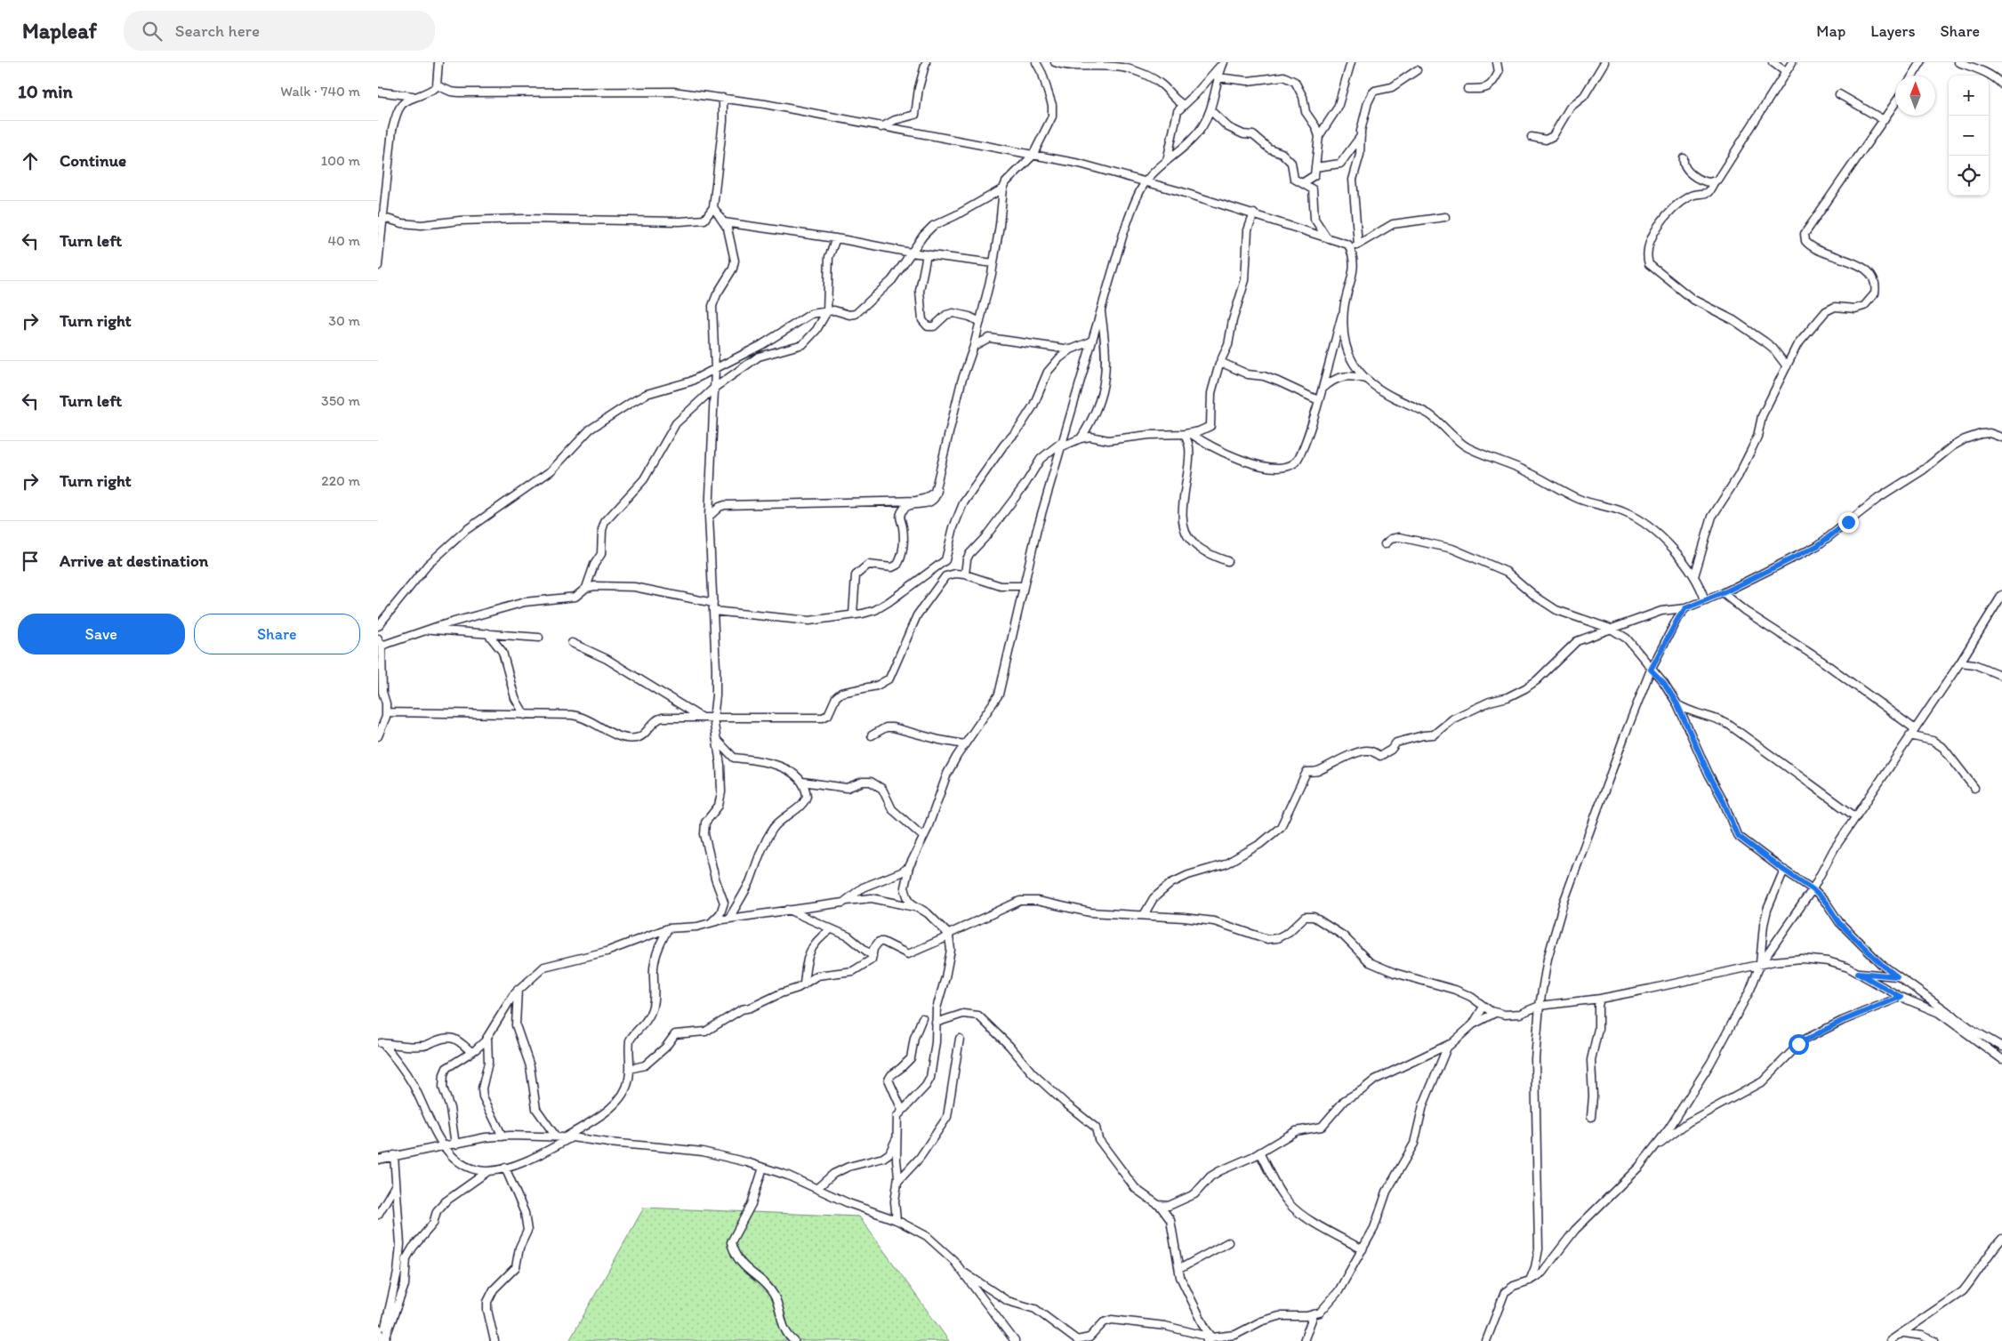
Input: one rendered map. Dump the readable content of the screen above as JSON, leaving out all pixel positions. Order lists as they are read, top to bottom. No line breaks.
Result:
{"north":"top","page":{"header":"Mapleaf","search":"Search here","nav":["Map","Layers","Share"],"heading":["10 min","Walk · 740 m"],"map_buttons":["+","−"],"list":[["Continue","100 m"],["Turn left","40 m"],["Turn right","30 m"],["Turn left","350 m"],["Turn right","220 m"],"Arrive at destination"],"buttons":["Save","Share"]}}
